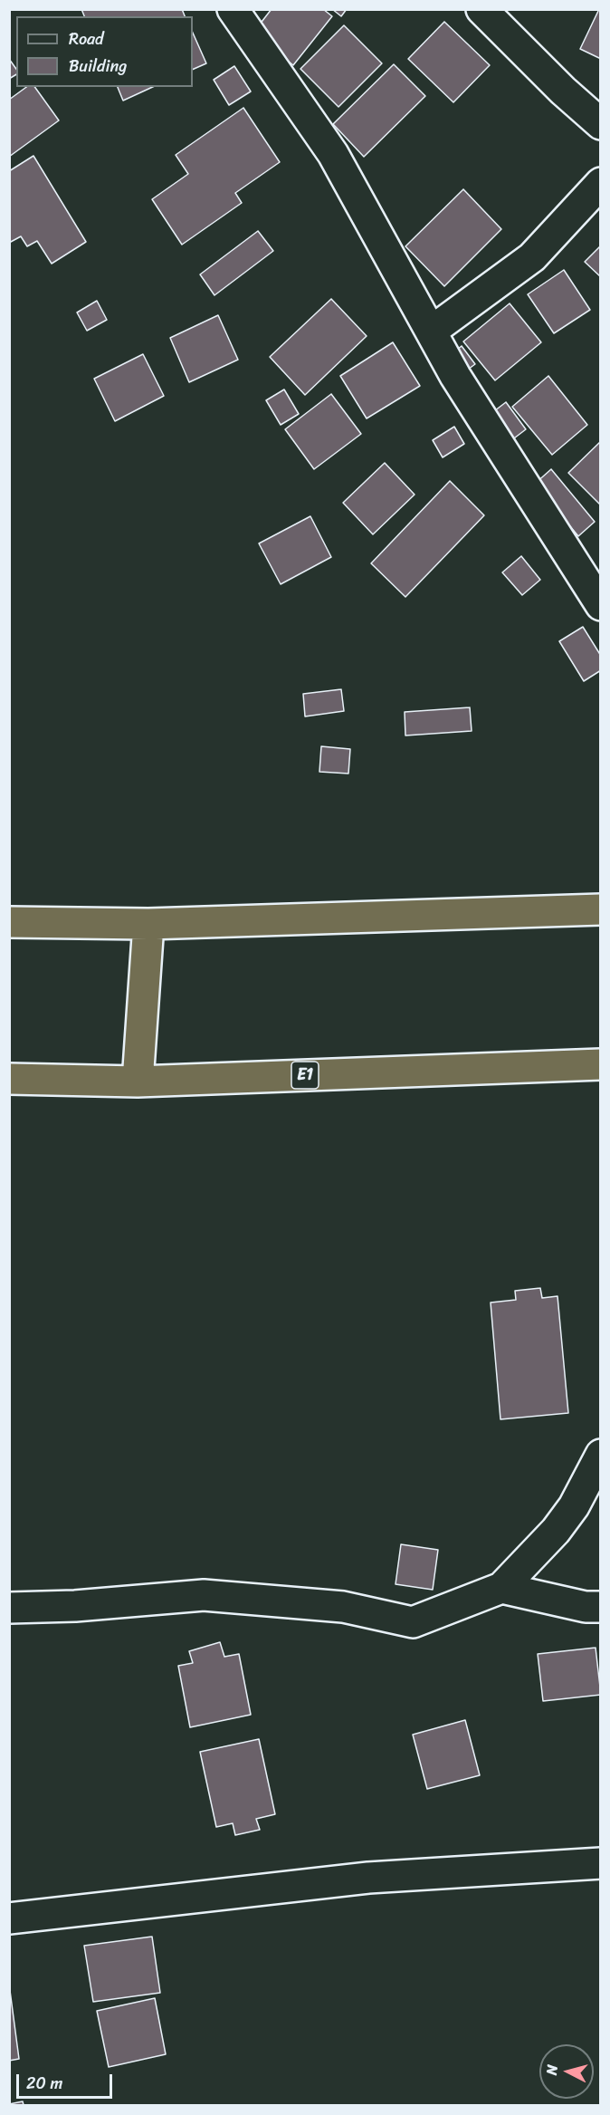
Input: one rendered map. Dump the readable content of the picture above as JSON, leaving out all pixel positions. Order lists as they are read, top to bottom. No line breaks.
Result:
{"streets":{"highway":["E1"]},"legend":["Road","Building"],"scale_bar":"20 m","north":"left"}
